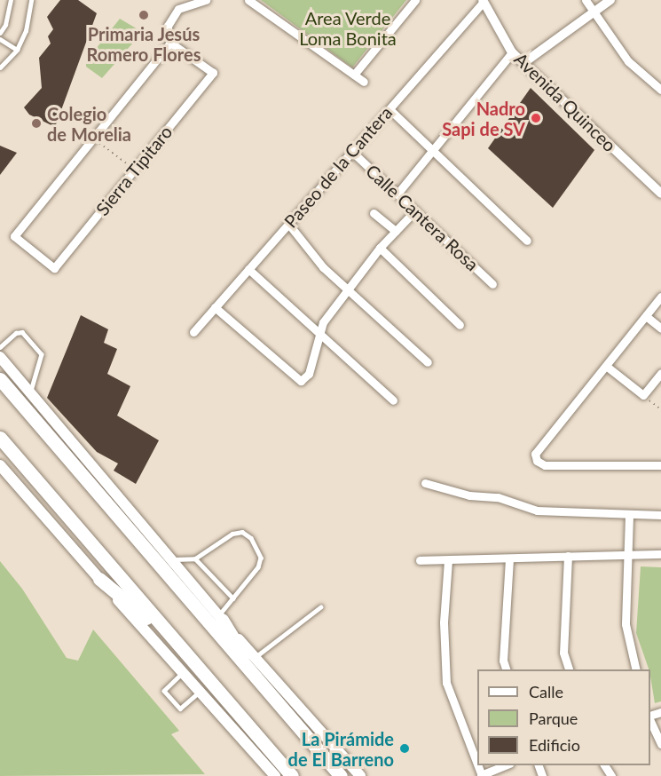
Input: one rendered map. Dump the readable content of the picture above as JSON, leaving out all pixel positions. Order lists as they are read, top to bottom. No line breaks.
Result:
{"streets":{"street":["Avenida Quinceo","Paseo de la Cantera","Sierra Tipitaro","Calle Cantera Rosa"]},"crossings":[["Avenida Quinceo","Paseo de la Cantera"],["Paseo de la Cantera","Calle Cantera Rosa"]],"parks":["Area Verde Loma Bonita"],"places":["Primaria Jesús Romero Flores","Nadro Sapi de SV","Colegio de Morelia","La Pirámide de El Barreno"],"legend":["Calle","Parque","Edificio"]}
